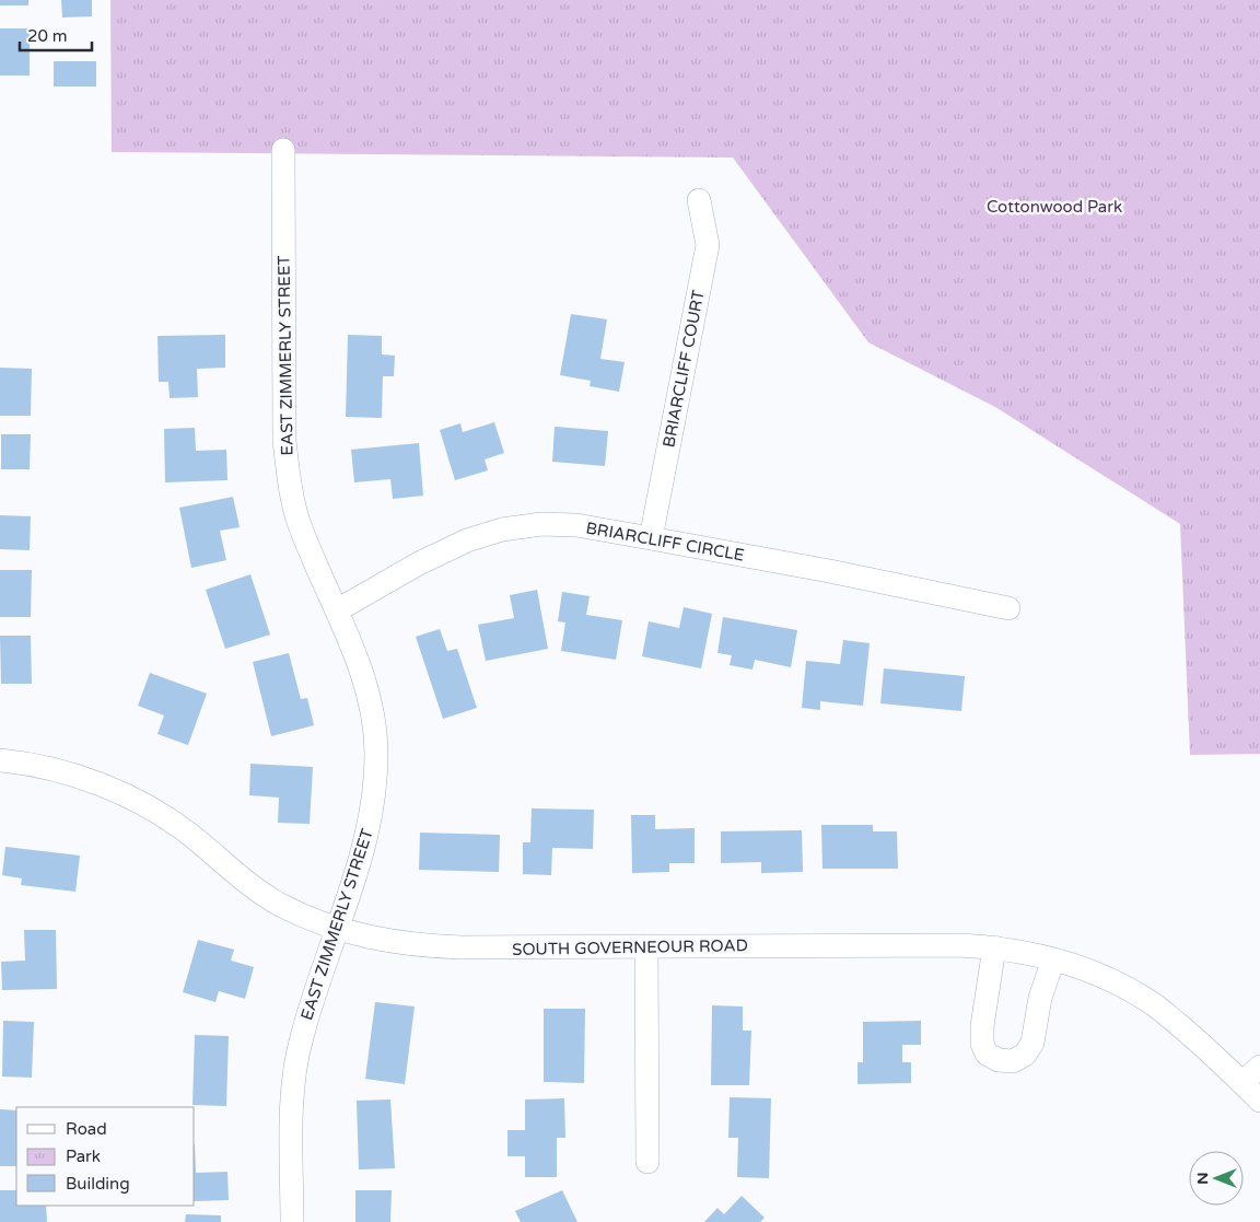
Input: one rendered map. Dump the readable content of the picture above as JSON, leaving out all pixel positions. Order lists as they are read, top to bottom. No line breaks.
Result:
{"streets":{"street":["EAST ZIMMERLY STREET","BRIARCLIFF COURT","BRIARCLIFF CIRCLE","SOUTH GOVERNEOUR ROAD"]},"crossings":[["EAST ZIMMERLY STREET","BRIARCLIFF CIRCLE"],["EAST ZIMMERLY STREET","SOUTH GOVERNEOUR ROAD"],["BRIARCLIFF COURT","BRIARCLIFF CIRCLE"]],"parks":["Cottonwood Park"],"legend":["Road","Park","Building"],"scale_bar":"20 m","north":"left"}
